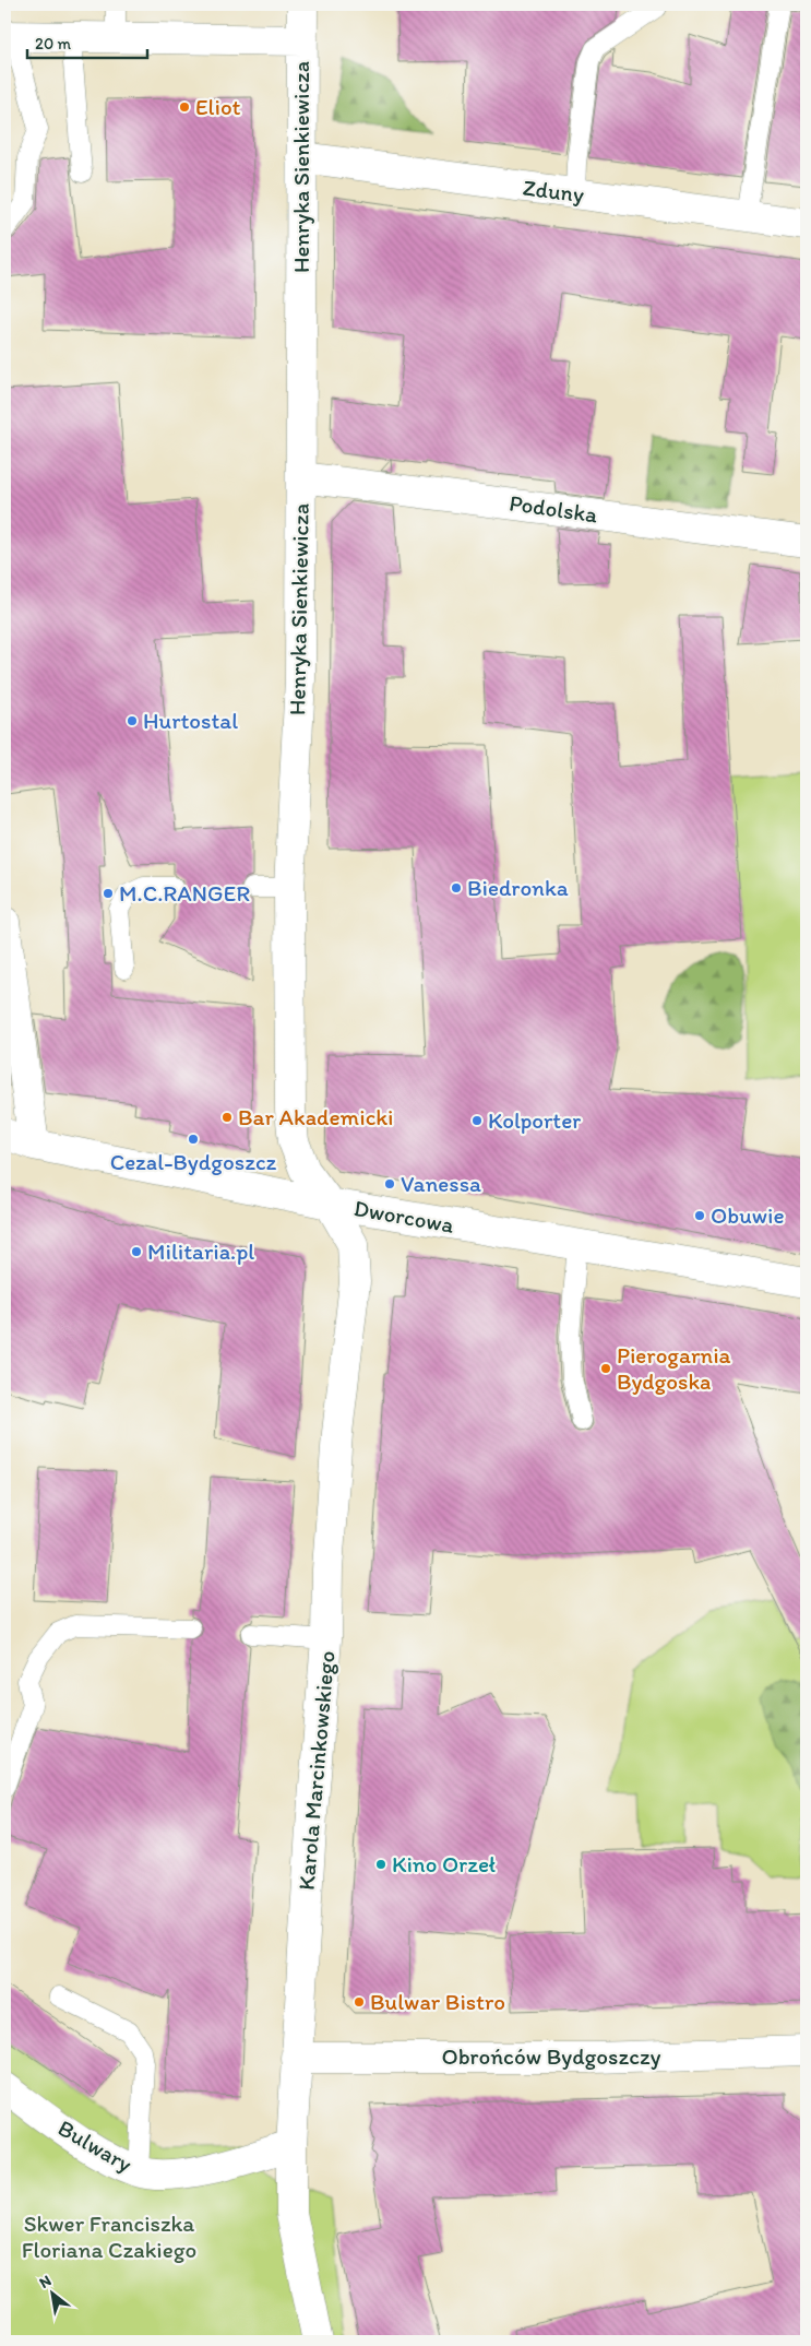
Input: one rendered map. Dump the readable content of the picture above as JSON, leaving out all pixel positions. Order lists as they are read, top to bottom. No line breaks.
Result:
{"streets":{"street":["Henryka Sienkiewicza","Zduny","Podolska","Dworcowa","Karola Marcinkowskiego","Obrońców Bydgoszczy","Bulwary"]},"crossings":[["Henryka Sienkiewicza","Zduny"],["Henryka Sienkiewicza","Podolska"],["Henryka Sienkiewicza","Dworcowa"],["Henryka Sienkiewicza","Karola Marcinkowskiego"],["Dworcowa","Karola Marcinkowskiego"],["Karola Marcinkowskiego","Obrońców Bydgoszczy"],["Karola Marcinkowskiego","Bulwary"]],"parks":["Skwer Franciszka Floriana Czakiego"],"places":["Eliot","Hurtostal","Biedronka","M.C.RANGER","Bar Akademicki","Kolporter","Cezal-Bydgoszcz","Vanessa","Obuwie","Militaria.pl","Pierogarnia Bydgoska","Kino Orzeł","Bulwar Bistro"],"scale_bar":"20 m","north":"top left"}
